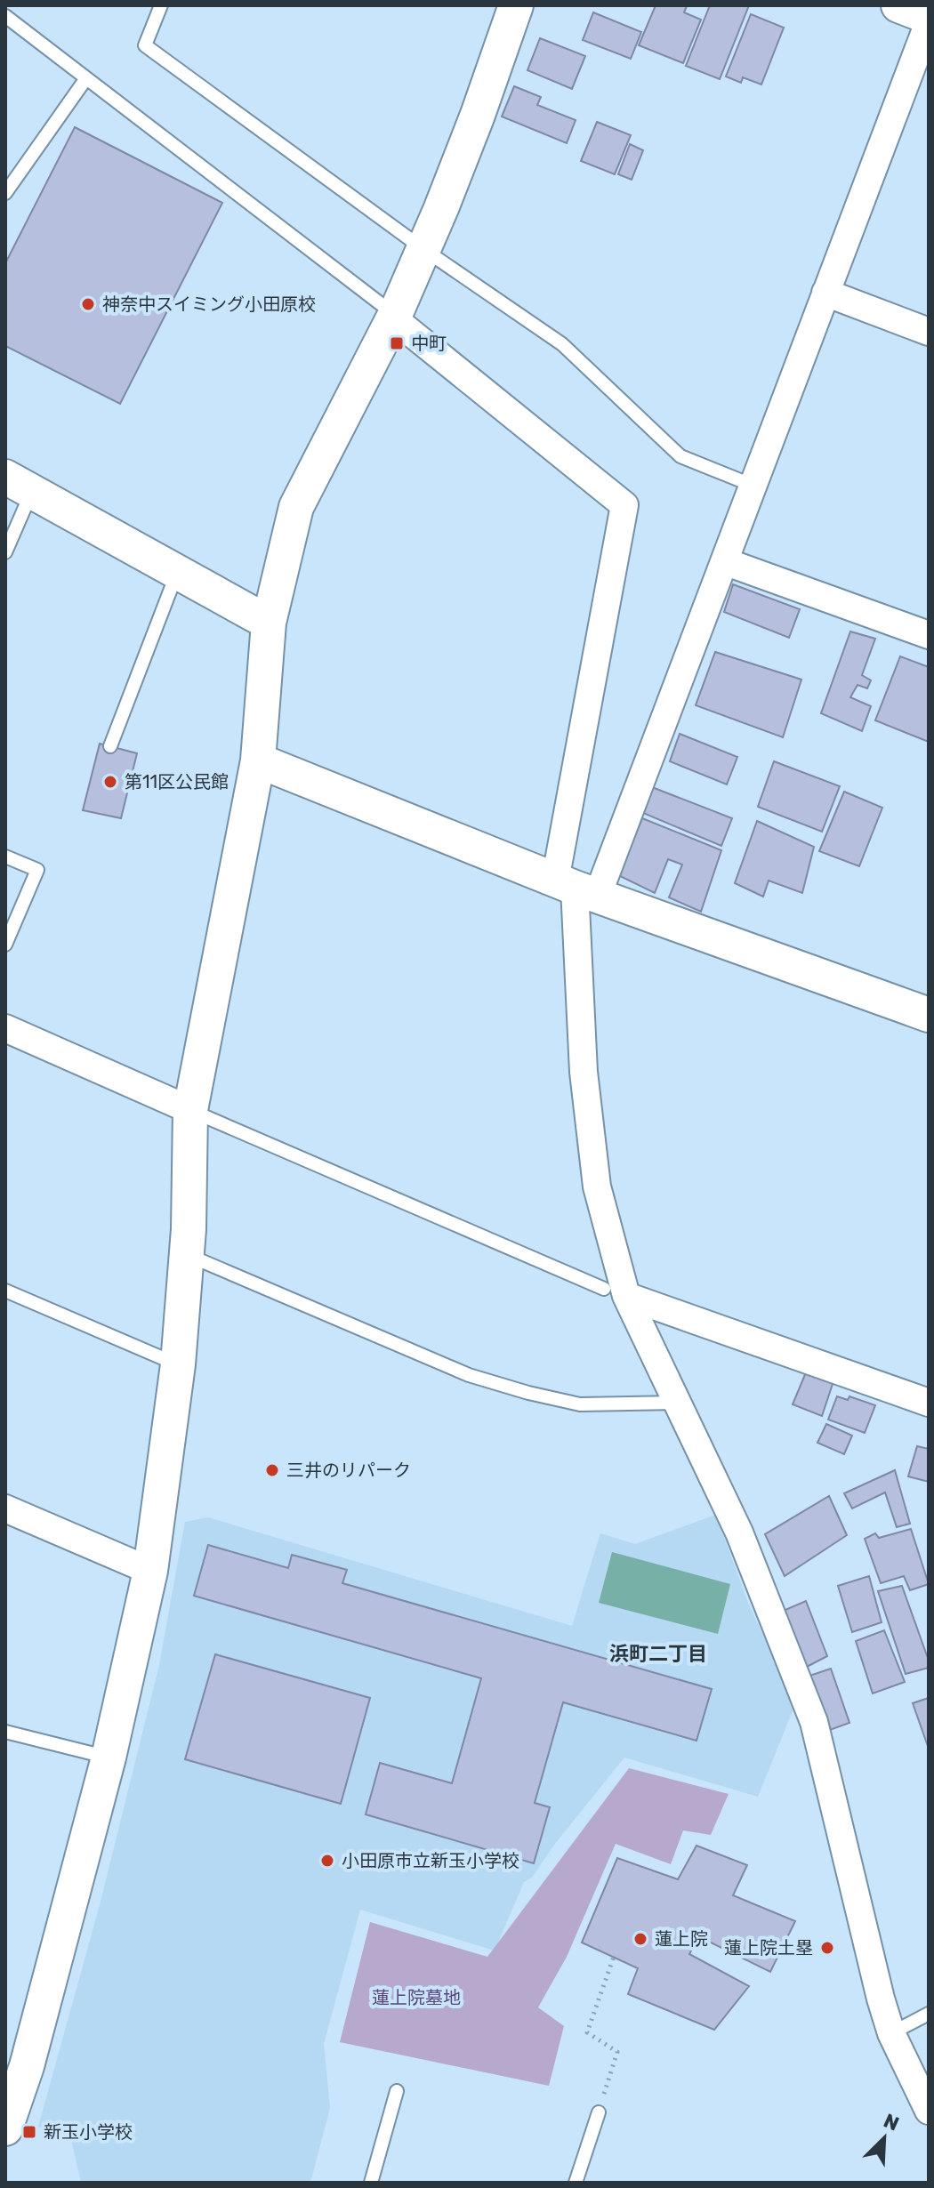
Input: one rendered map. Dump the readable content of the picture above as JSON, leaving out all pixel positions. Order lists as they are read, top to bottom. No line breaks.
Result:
{"districts":["浜町二丁目"],"parks":["蓮上院墓地"],"places":{"other":["神奈中スイミング小田原校","第11区公民館","三井のリパーク","小田原市立新玉小学校","蓮上院","蓮上院土塁"],"transit":["中町","新玉小学校"]},"north":"top right"}
